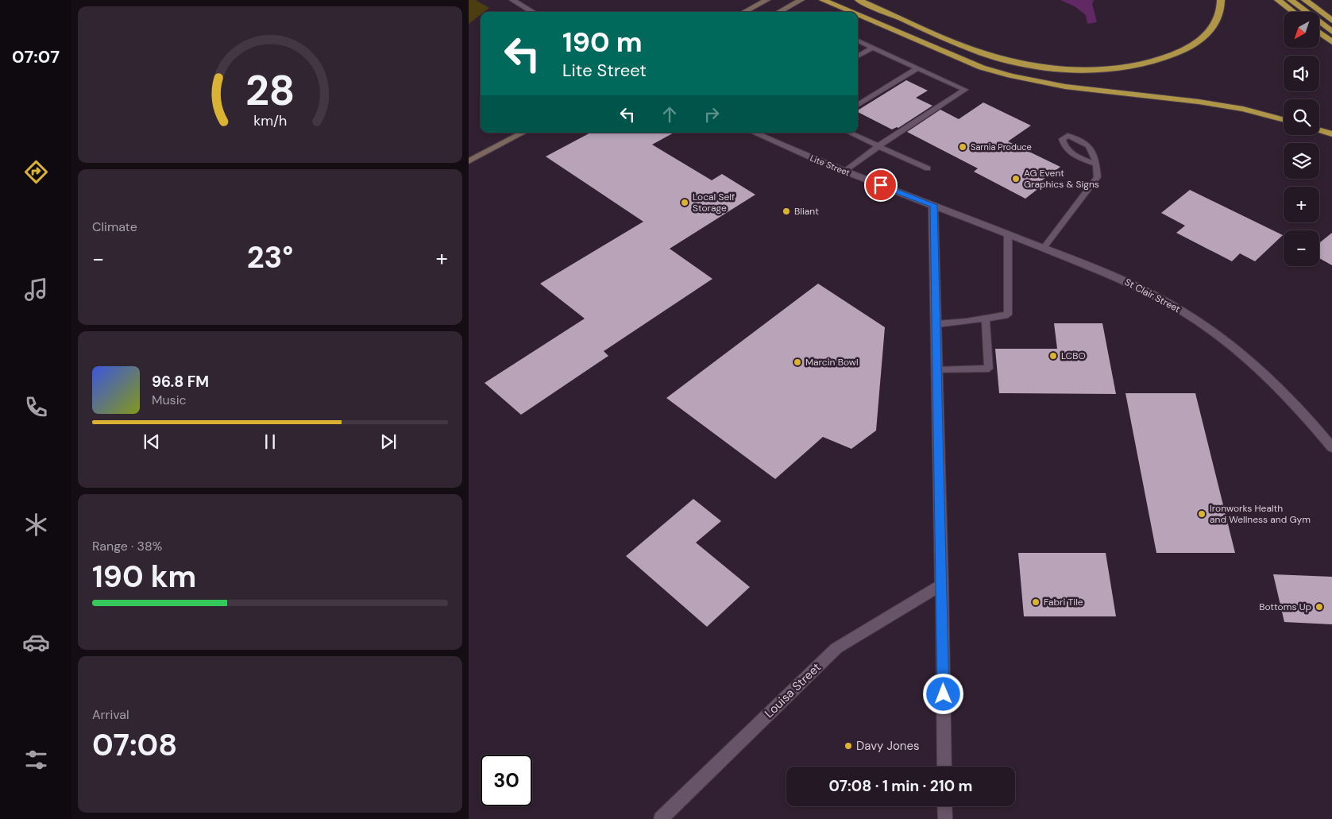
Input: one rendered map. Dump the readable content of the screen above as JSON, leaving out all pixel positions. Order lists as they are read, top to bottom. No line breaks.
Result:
{"streets":{"street":["Lite Street","St Clair Street","Louisa Street"]},"crossings":[["Lite Street","St Clair Street"]],"places":["Sarnia Produce","AG Event Graphics & Signs","Local Self Storage","Bliant","LCBO","Marcin Bowl","Ironworks Health and Wellness and Gym","Fabri Tile","Bottoms Up","Davy Jones"],"north":"bottom left","page":{"tabs":"07:07","map_buttons":["+","−"],"turn":["190 m","Lite Street"],"tile":["Climate",["Range · 38%","190 km"],["Arrival","07:08"]],"heat":["−","23°","+"],"song":["96.8 FM","Music"],"limit":"30","trip":"07:08 · 1 min · 210 m","gauge":["28","km/h"]}}
